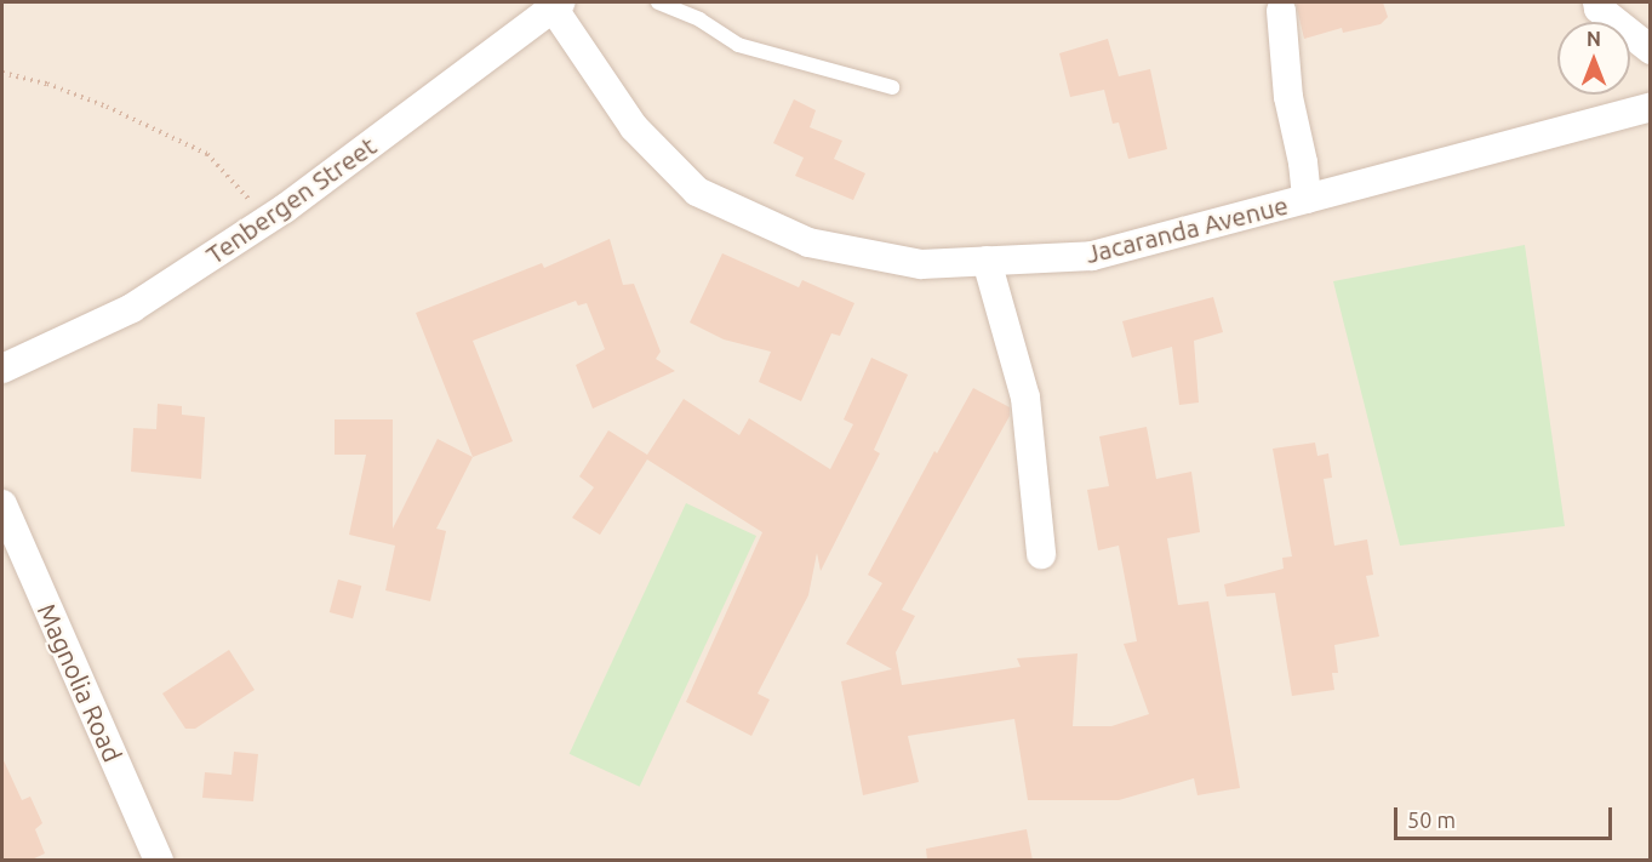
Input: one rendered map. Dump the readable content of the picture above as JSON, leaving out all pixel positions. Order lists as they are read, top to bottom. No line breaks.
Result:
{"streets":{"street":["Tenbergen Street","Jacaranda Avenue","Magnolia Road"]},"crossings":[["Tenbergen Street","Jacaranda Avenue"]],"scale_bar":"50 m","north":"top"}
